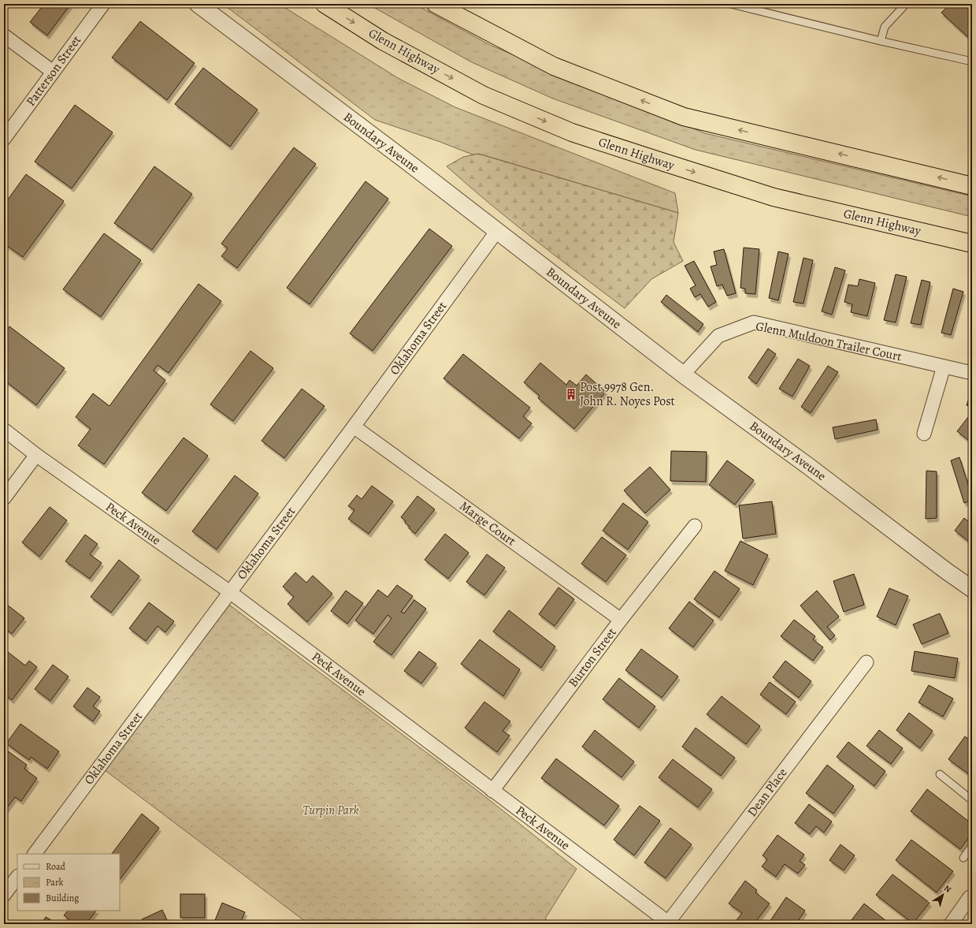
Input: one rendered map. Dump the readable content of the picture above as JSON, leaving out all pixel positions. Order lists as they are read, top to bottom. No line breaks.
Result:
{"streets":{"highway":["Glenn Highway"],"street":["Patterson Street","Boundary Aveune","Oklahoma Street","Glenn Muldoon Trailer Court","Peck Avenue","Marge Court","Burton Street","Dean Place"]},"crossings":[["Boundary Aveune","Oklahoma Street"],["Boundary Aveune","Glenn Muldoon Trailer Court"],["Oklahoma Street","Peck Avenue"],["Oklahoma Street","Marge Court"],["Peck Avenue","Burton Street"],["Peck Avenue","Dean Place"],["Marge Court","Burton Street"]],"parks":["Turpin Park"],"places":{"building":["Post 9978 Gen. John R. Noyes Post"]},"legend":["Road","Park","Building"],"north":"top right"}
